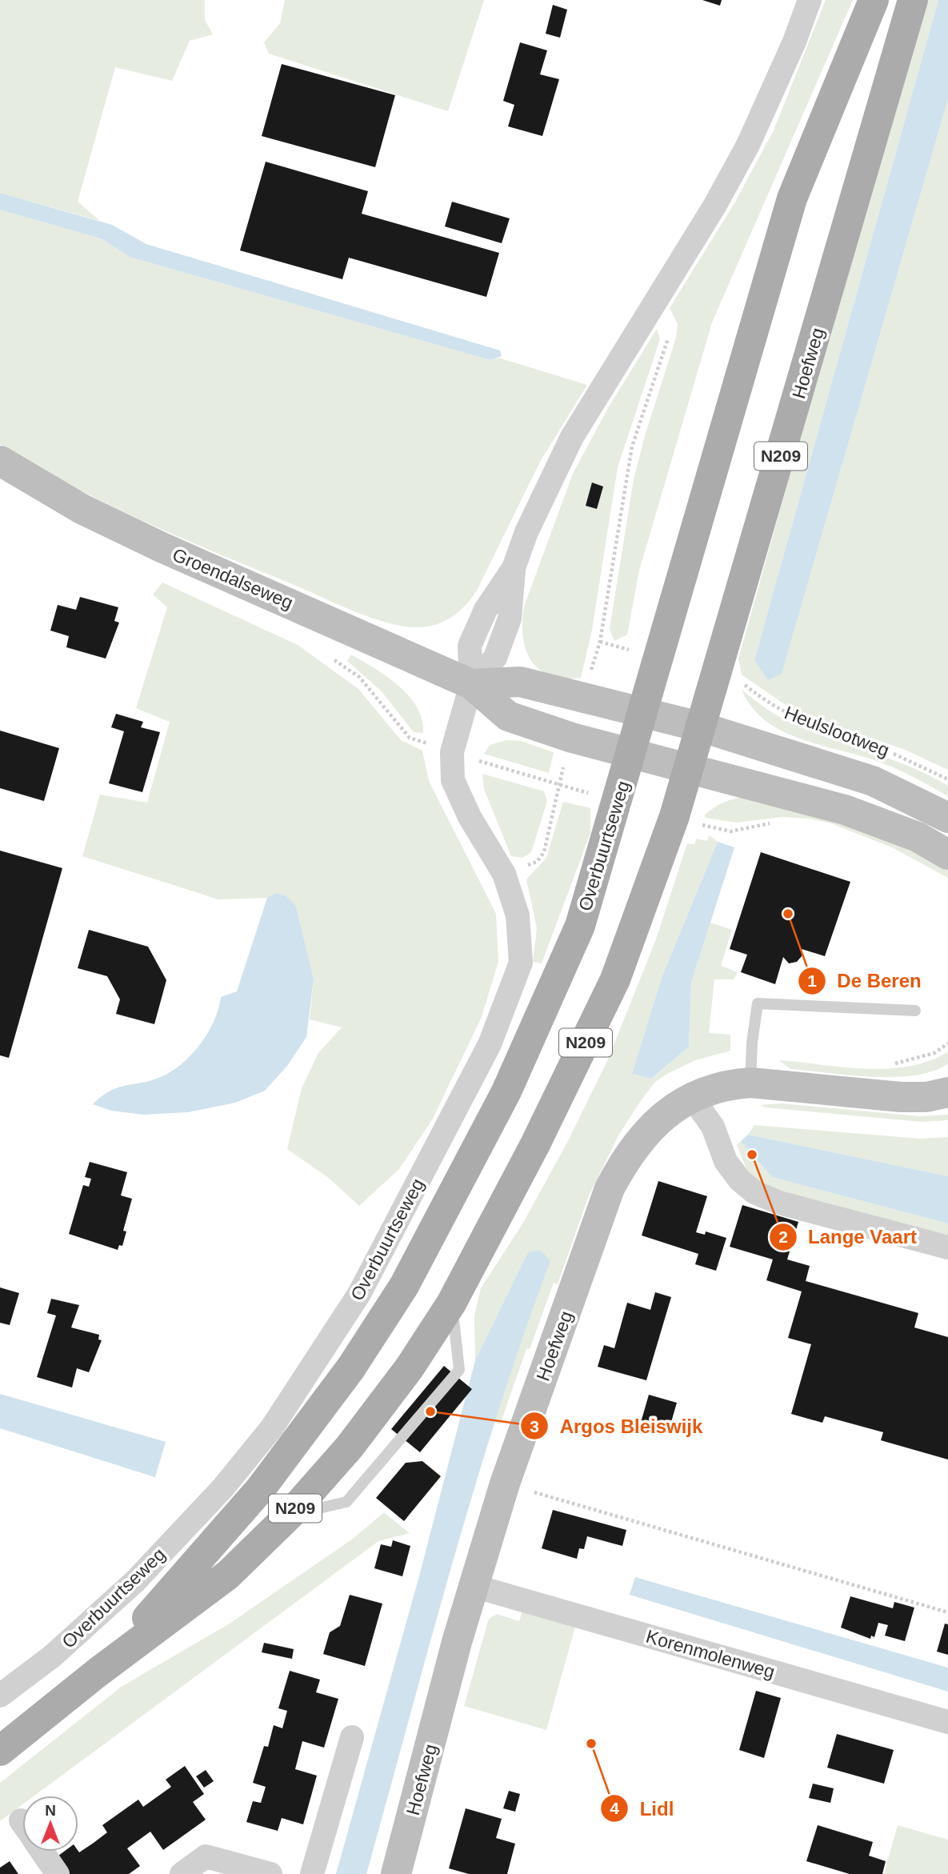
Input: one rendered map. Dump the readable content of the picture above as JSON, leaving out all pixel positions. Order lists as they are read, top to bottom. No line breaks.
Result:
{"streets":{"main road":["Hoefweg","N209","Overbuurtseweg"],"street":["Groendalseweg","Heulslootweg","Korenmolenweg"]},"crossings":[["Hoefweg","Heulslootweg"],["Hoefweg","Overbuurtseweg"],["Hoefweg","Korenmolenweg"],["N209","Groendalseweg"],["N209","Heulslootweg"],["N209","Overbuurtseweg"],["Groendalseweg","Heulslootweg"],["Groendalseweg","Overbuurtseweg"],["Heulslootweg","Overbuurtseweg"]],"places":["De Beren","Lange Vaart","Argos Bleiswijk","Lidl"],"north":"top"}
